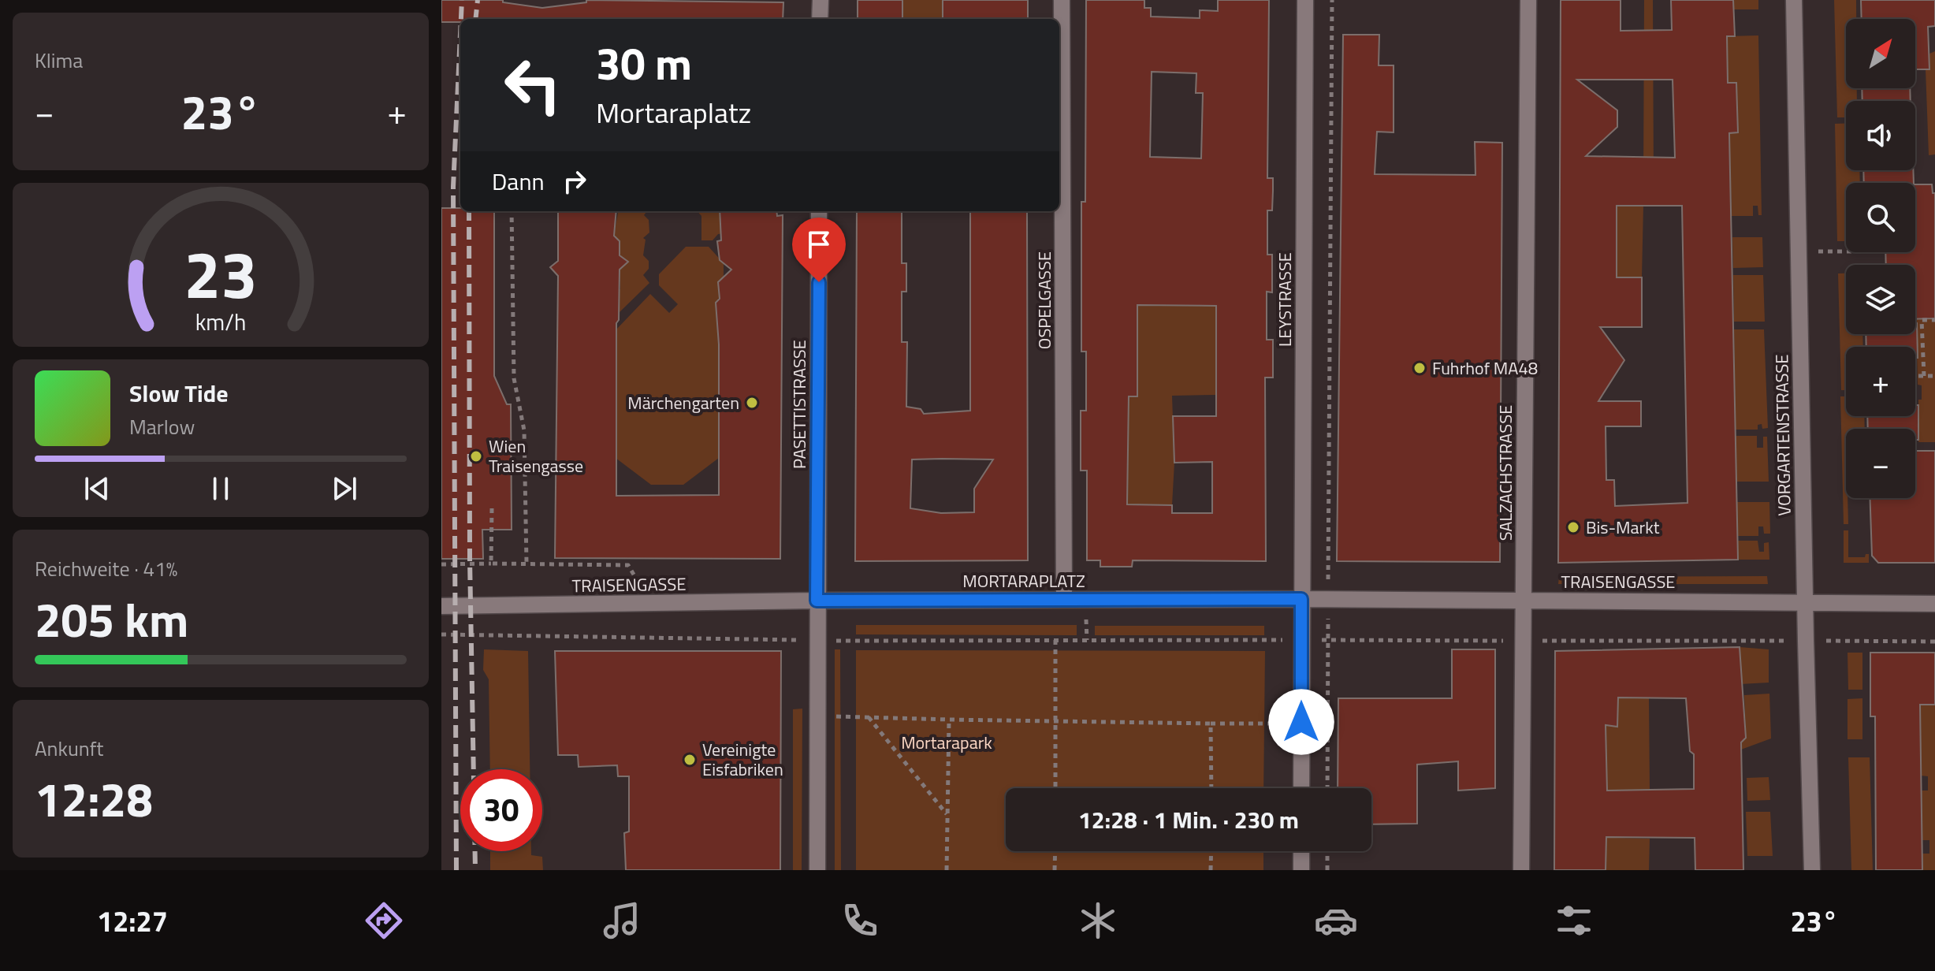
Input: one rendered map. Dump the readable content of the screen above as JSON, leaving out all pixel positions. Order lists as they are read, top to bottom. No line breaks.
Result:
{"streets":{"street":["LEYSTRASSE","OSPELGASSE","PASETTISTRASSE","VORGARTENSTRASSE","SALZACHSTRASSE","MORTARAPLATZ","TRAISENGASSE"]},"crossings":[["LEYSTRASSE","MORTARAPLATZ"],["LEYSTRASSE","TRAISENGASSE"],["OSPELGASSE","MORTARAPLATZ"],["PASETTISTRASSE","MORTARAPLATZ"],["PASETTISTRASSE","TRAISENGASSE"],["VORGARTENSTRASSE","TRAISENGASSE"],["SALZACHSTRASSE","TRAISENGASSE"],["MORTARAPLATZ","TRAISENGASSE"]],"parks":["Mortarapark"],"places":["Fuhrhof MA48","Märchengarten","Wien Traisengasse","Bis-Markt","Vereinigte Eisfabriken"],"north":"top right","page":{"tile":["Klima",["Reichweite · 41%","205 km"],["Ankunft","12:28"]],"map_buttons":["+","−"],"turn":["30 m","Mortaraplatz"],"heat":["−","23°","+"],"then":"Dann","song":["Slow Tide","Marlow"],"limit":"30","trip":"12:28 · 1 Min. · 230 m","tabs":["12:27","23°"],"gauge":["23","km/h"]}}
